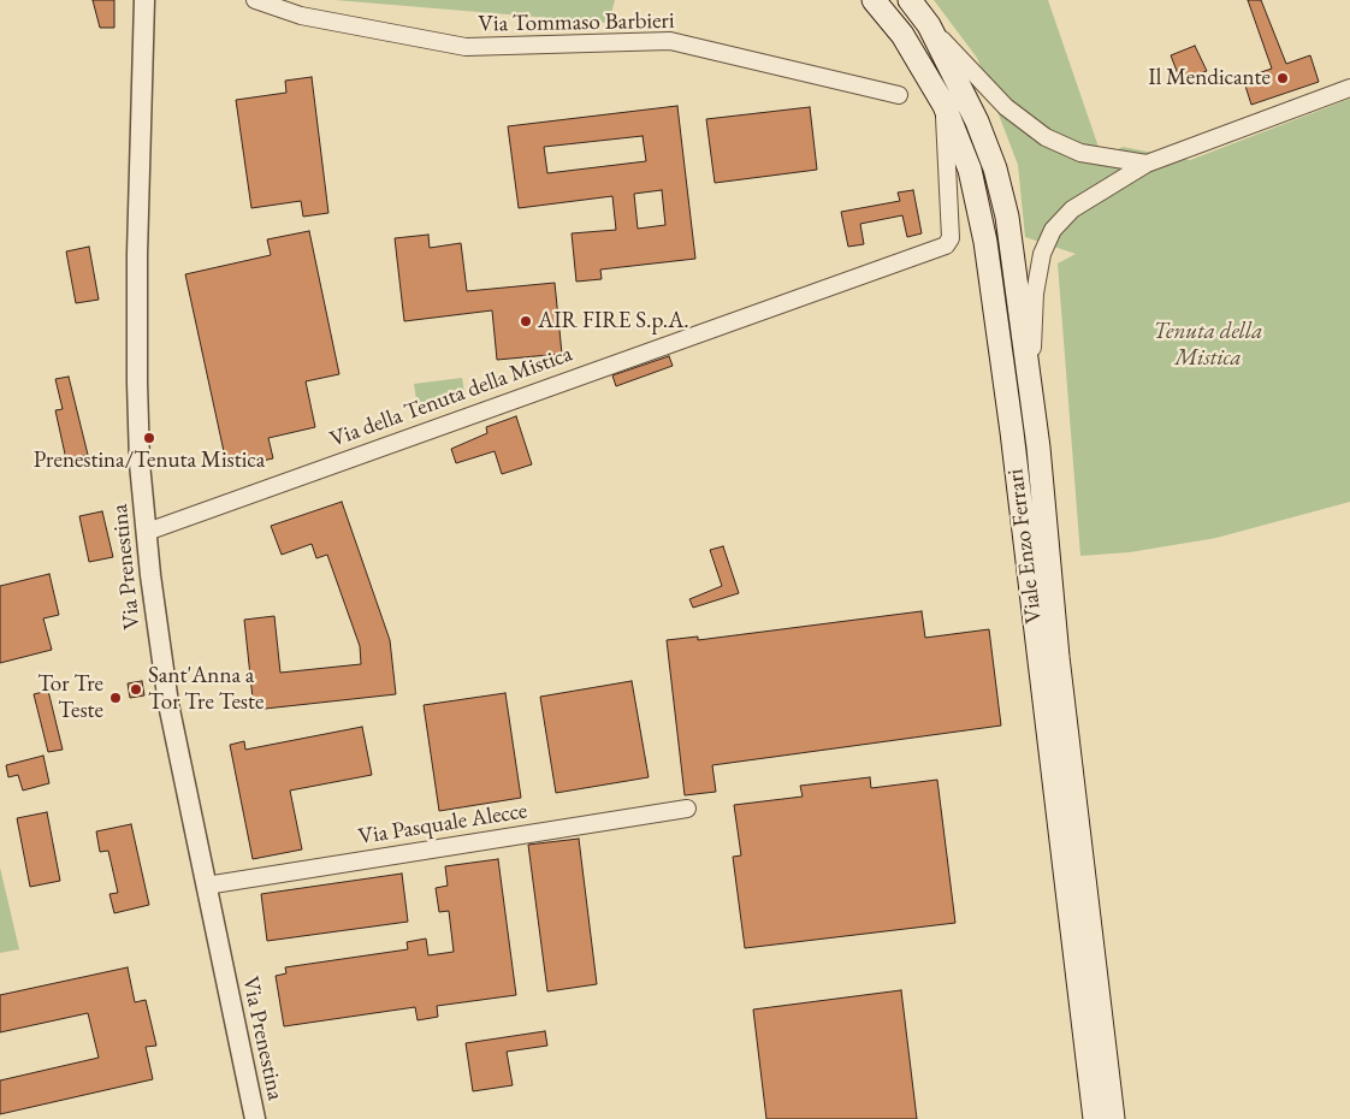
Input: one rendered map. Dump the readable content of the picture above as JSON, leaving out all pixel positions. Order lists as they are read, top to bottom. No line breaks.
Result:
{"streets":{"main road":["Viale Enzo Ferrari"],"street":["Via Tommaso Barbieri","Via della Tenuta della Mistica","Via Prenestina","Via Pasquale Alecce"]},"crossings":[["Via della Tenuta della Mistica","Viale Enzo Ferrari"],["Via della Tenuta della Mistica","Via Prenestina"],["Via Prenestina","Via Pasquale Alecce"]],"parks":["Tenuta della Mistica"],"places":["Il Mendicante","AIR FIRE S.p.A.","Prenestina/Tenuta Mistica","Sant'Anna a Tor Tre Teste","Tor Tre Teste"]}
